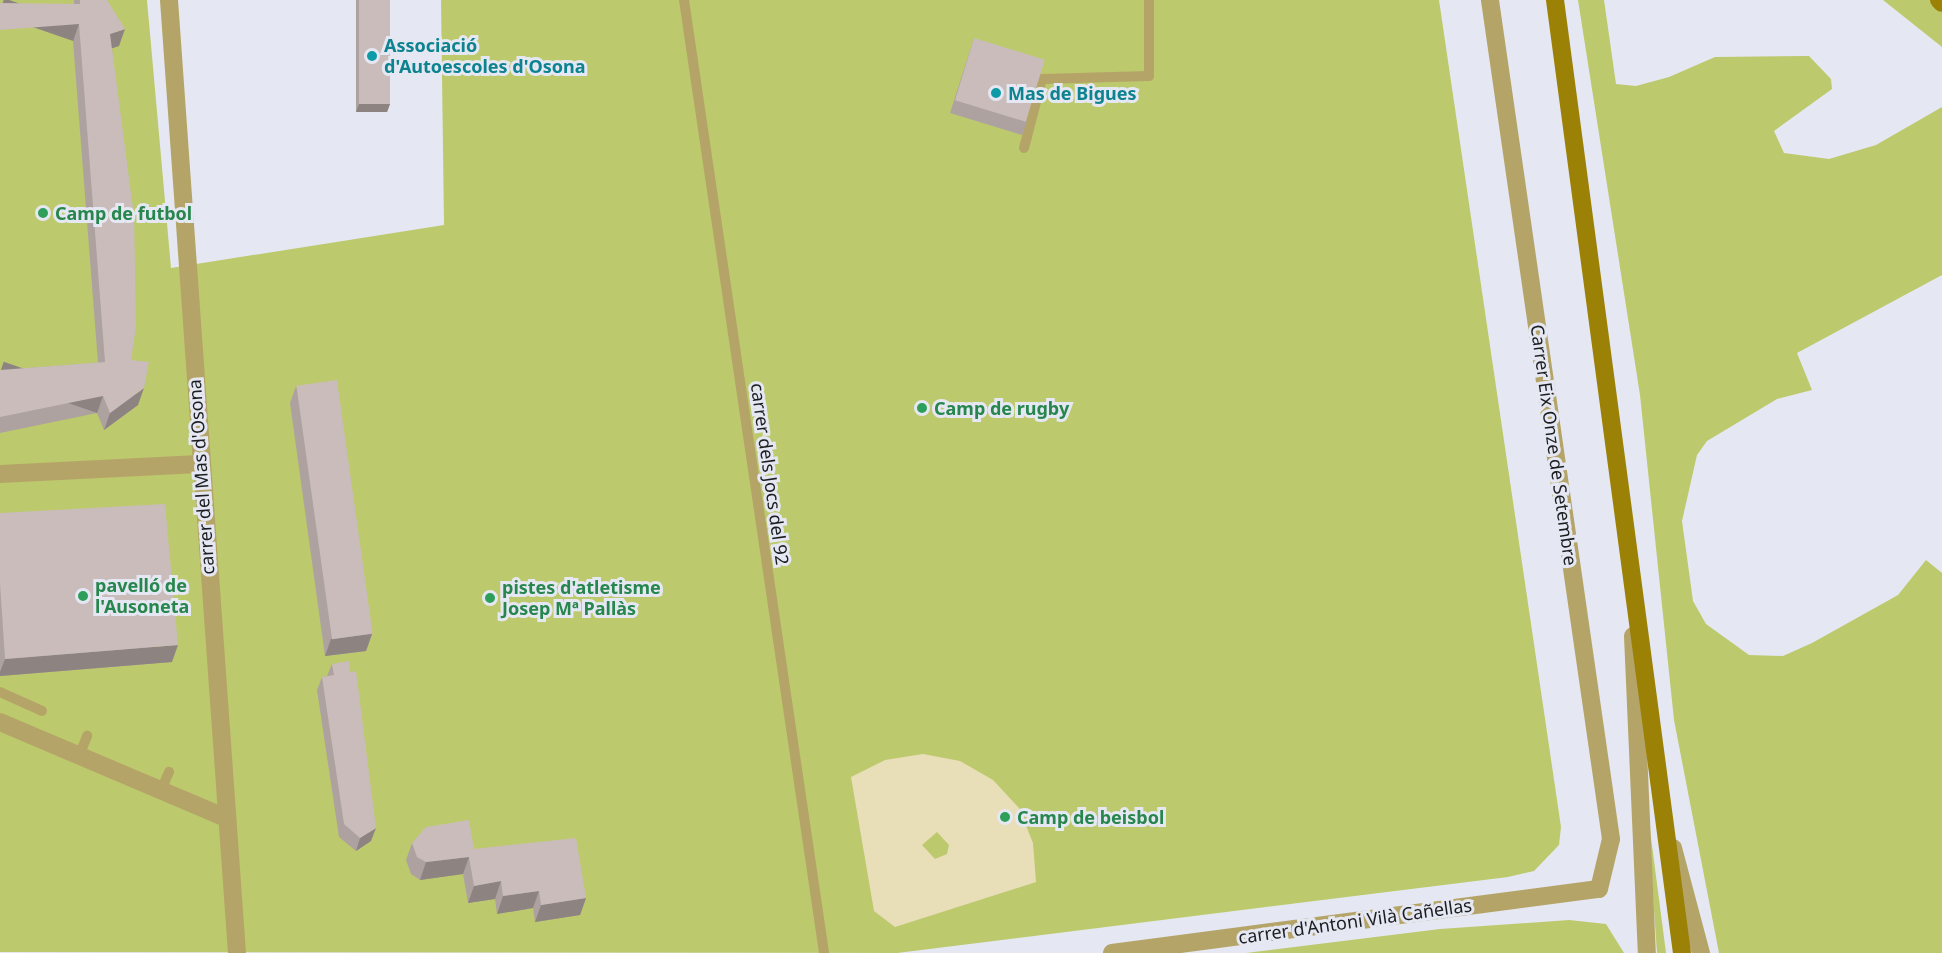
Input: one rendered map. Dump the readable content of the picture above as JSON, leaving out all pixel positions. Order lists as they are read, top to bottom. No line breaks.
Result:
{"streets":{"street":["Carrer Eix Onze de Setembre","carrer del Mas d'Osona","carrer d'Antoni Vilà Cañellas"],"lane":["carrer dels Jocs del 92"]},"crossings":[["Carrer Eix Onze de Setembre","carrer d'Antoni Vilà Cañellas"]],"places":["Associació d'Autoescoles d'Osona","Mas de Bigues","Camp de futbol","Camp de rugby","pavelló de l'Ausoneta","pistes d'atletisme Josep Mª Pallàs","Camp de beisbol"]}
